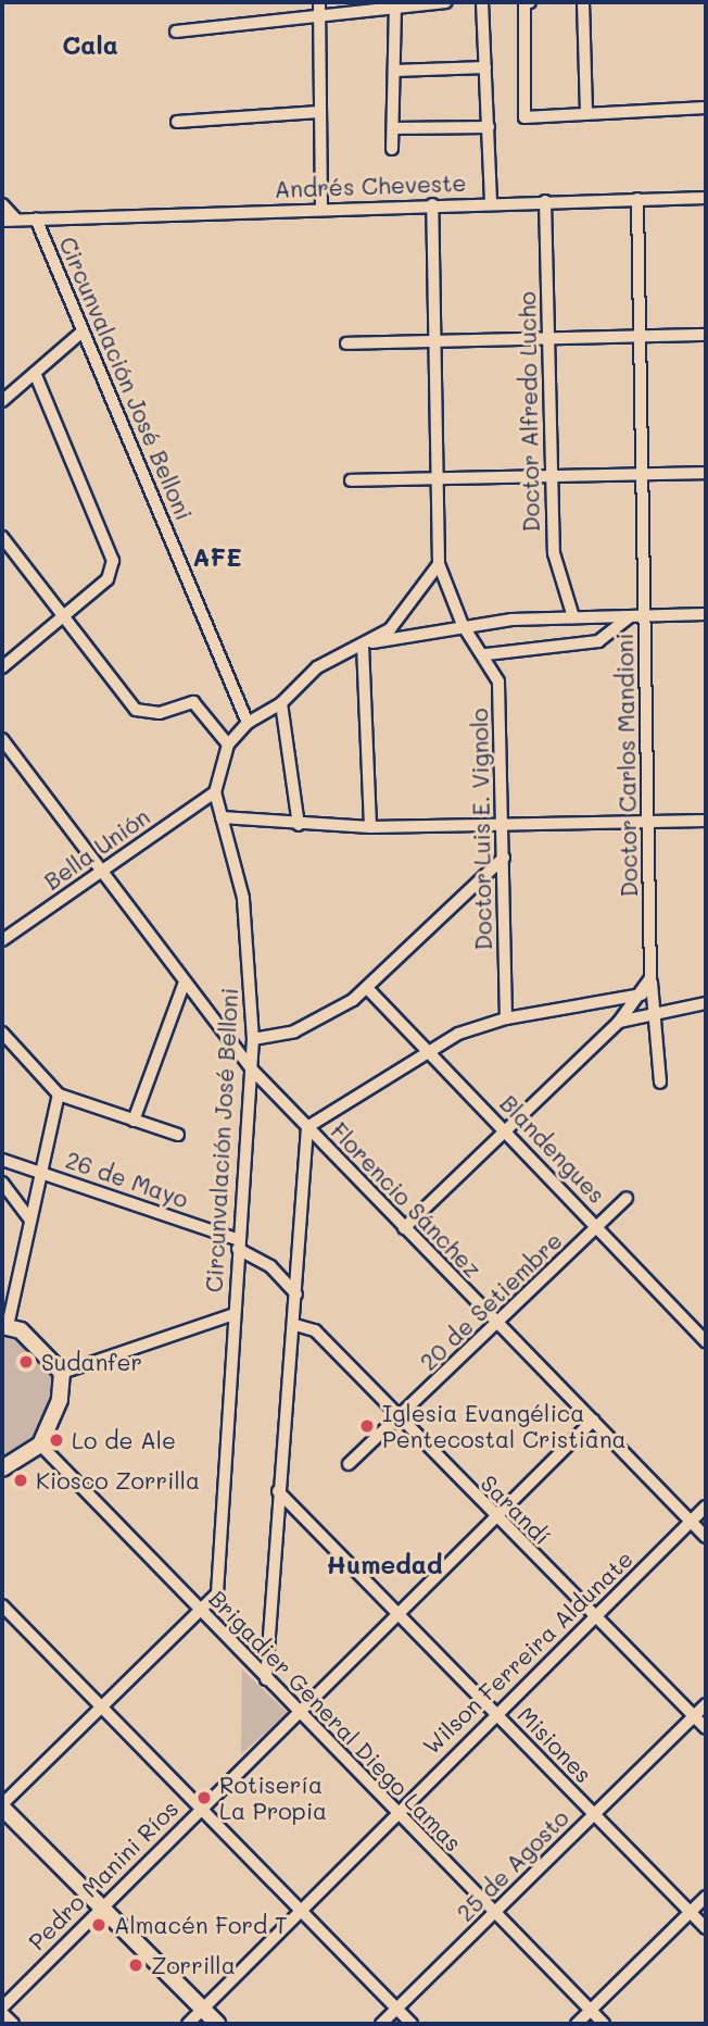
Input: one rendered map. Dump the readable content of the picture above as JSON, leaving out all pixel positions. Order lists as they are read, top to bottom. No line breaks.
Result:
{"streets":{"street":["Andrés Cheveste","Circunvalación José Belloni","Doctor Alfredo Lucho","Doctor Carlos Mandioni","Doctor Luis E. Vignolo","Bella Unión","Blandengues","26 de Mayo","Florencio Sánchez","20 de Setiembre","Sarandí","Wilson Ferreira Aldunate","Brigadier General Diego Lamas","Misiones","25 de Agosto","Pedro Manini Ríos"]},"crossings":[["Andrés Cheveste","Circunvalación José Belloni"],["Andrés Cheveste","Doctor Alfredo Lucho"],["Andrés Cheveste","Doctor Carlos Mandioni"],["Andrés Cheveste","Doctor Luis E. Vignolo"],["Circunvalación José Belloni","Bella Unión"],["Circunvalación José Belloni","26 de Mayo"],["Circunvalación José Belloni","Florencio Sánchez"],["Circunvalación José Belloni","Brigadier General Diego Lamas"],["Bella Unión","Florencio Sánchez"],["Blandengues","20 de Setiembre"],["Florencio Sánchez","20 de Setiembre"],["Florencio Sánchez","Wilson Ferreira Aldunate"],["Florencio Sánchez","Pedro Manini Ríos"],["20 de Setiembre","Sarandí"],["Sarandí","Wilson Ferreira Aldunate"],["Sarandí","25 de Agosto"],["Sarandí","Pedro Manini Ríos"],["Wilson Ferreira Aldunate","Brigadier General Diego Lamas"],["Wilson Ferreira Aldunate","Misiones"],["Brigadier General Diego Lamas","25 de Agosto"],["Brigadier General Diego Lamas","Pedro Manini Ríos"],["Misiones","25 de Agosto"],["Misiones","Pedro Manini Ríos"]],"districts":["Cala","AFE","Humedad"],"places":["Sudanfer","Iglesia Evangélica Pentecostal Cristiana","Lo de Ale","Kiosco Zorrilla","Rotisería La Propia","Almacén Ford T","Zorrilla"]}
